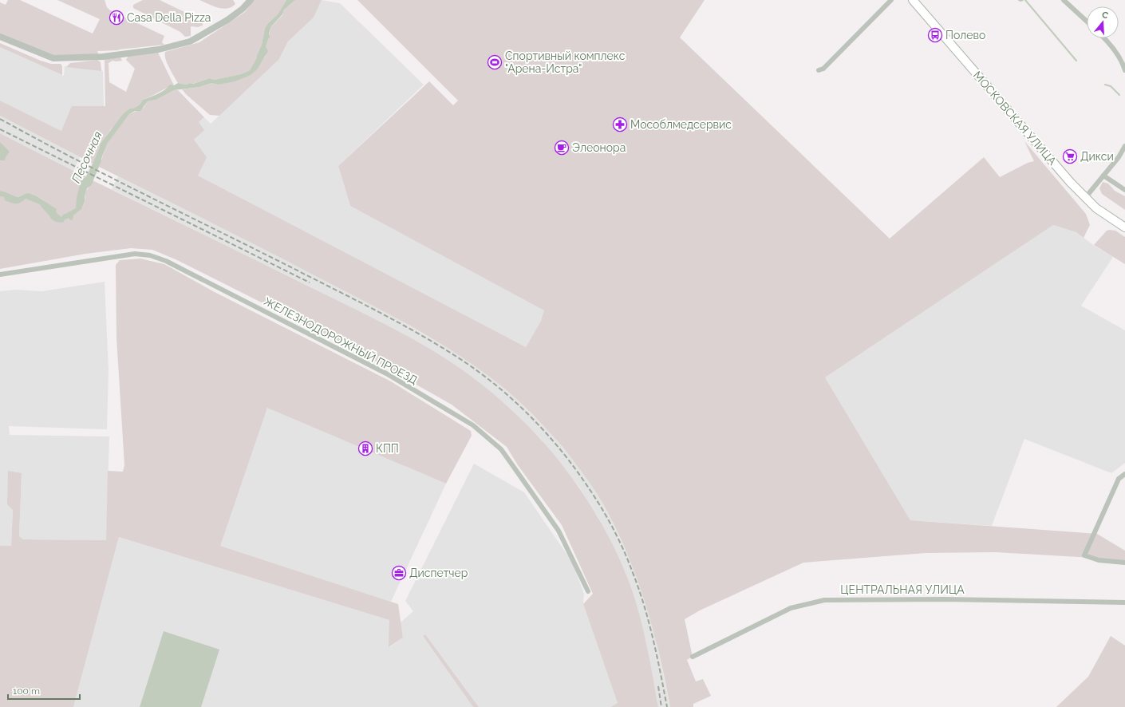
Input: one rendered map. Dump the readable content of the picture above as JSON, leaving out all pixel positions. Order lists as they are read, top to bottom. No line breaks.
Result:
{"streets":{"main road":["МОСКОВСКАЯ УЛИЦА"],"street":["ЖЕЛЕЗНОДОРОЖНЫЙ ПРОЕЗД","ЦЕНТРАЛЬНАЯ УЛИЦА"]},"water":["Песочная"],"places":{"restaurant":["Casa Della Pizza"],"bus stop":["Полево"],"sports":["Спортивный комплекс \"Арена-Истра\""],"pharmacy":["Мособлмедсервис"],"cafe":["Элеонора"],"supermarket":["Дикси"],"building":["КПП"],"office":["Диспетчер"]},"scale_bar":"100 m","north":"top"}
